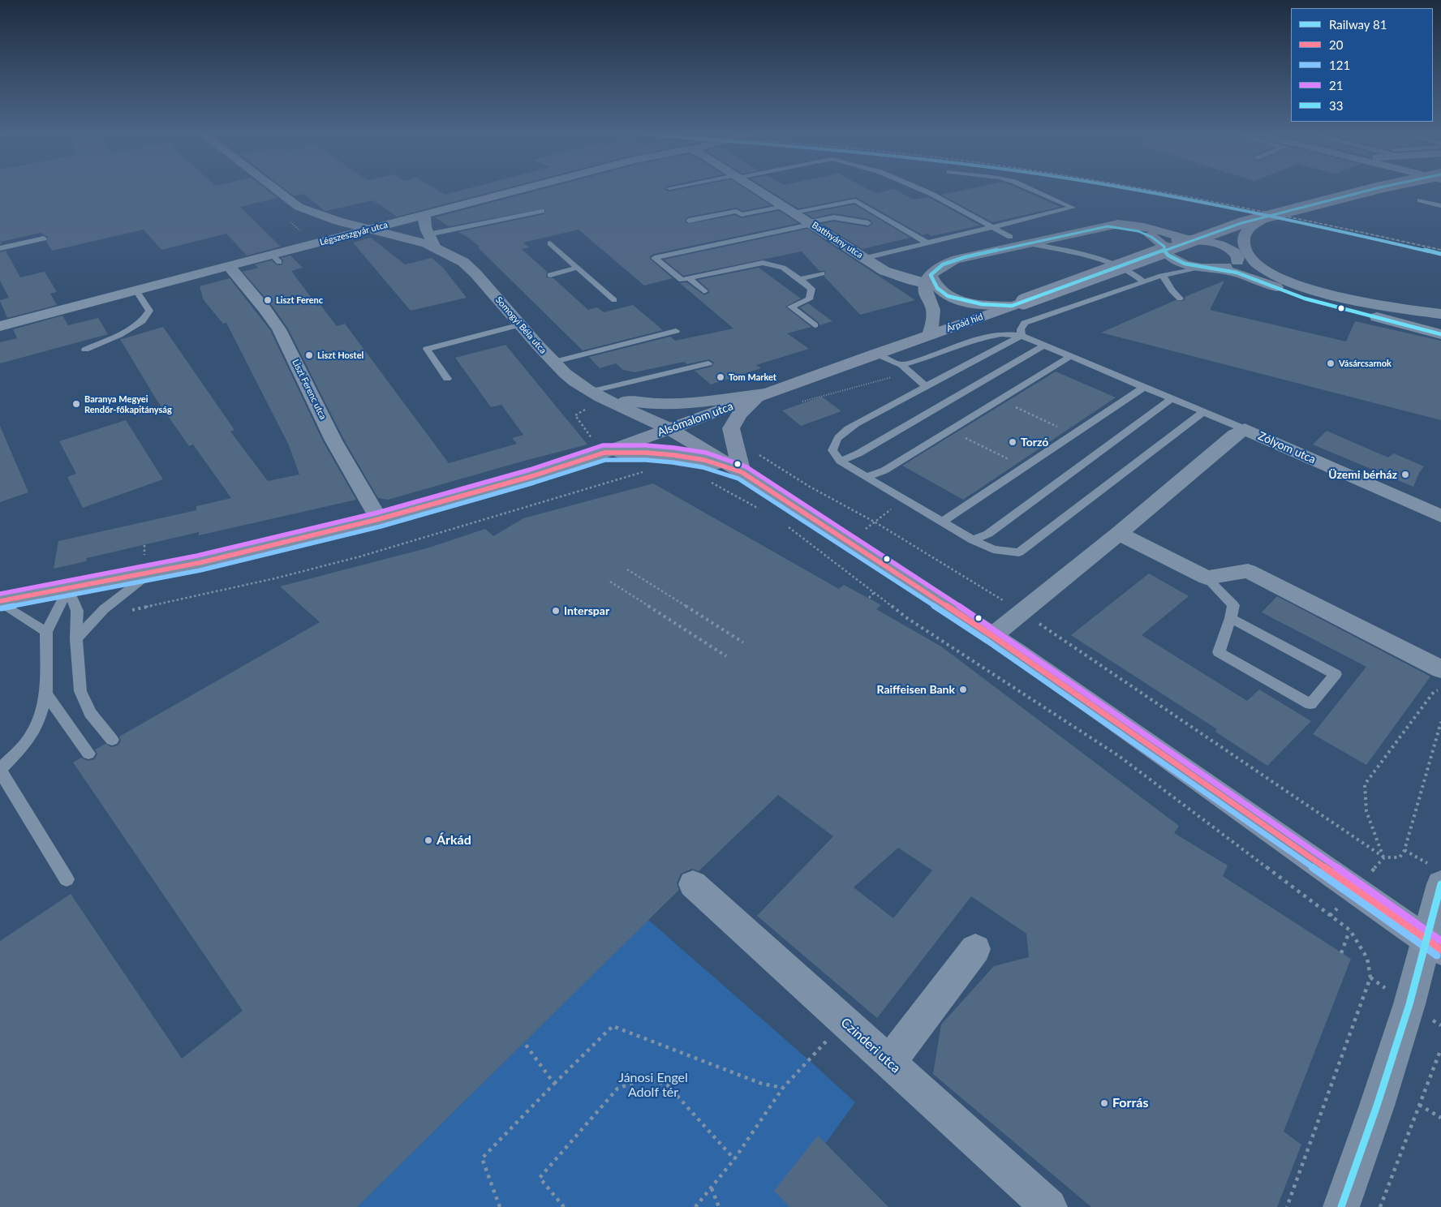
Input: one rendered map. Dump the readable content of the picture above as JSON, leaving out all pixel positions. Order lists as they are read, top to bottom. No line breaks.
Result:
{"streets":{"main road":["Árpád híd","Alsómalom utca"],"street":["Légszeszgyár utca","Batthyány utca","Somogyi Béla utca","Liszt Ferenc utca","Zólyom utca","Czinderi utca"]},"crossings":[["Légszeszgyár utca","Somogyi Béla utca"],["Légszeszgyár utca","Liszt Ferenc utca"],["Árpád híd","Alsómalom utca"],["Somogyi Béla utca","Alsómalom utca"],["Liszt Ferenc utca","Alsómalom utca"]],"parks":["Jánosi Engel Adolf tér"],"places":["Liszt Ferenc","Liszt Hostel","Vásárcsarnok","Tom Market","Baranya Megyei Rendőr-főkapitányság","Torzó","Üzemi bérház","Interspar","Raiffeisen Bank","Árkád","Forrás"],"lines":["rail line 81","transit line 33","transit line 21","transit line 20","transit line 121"],"legend":["Railway 81","20","121","21","33"]}
